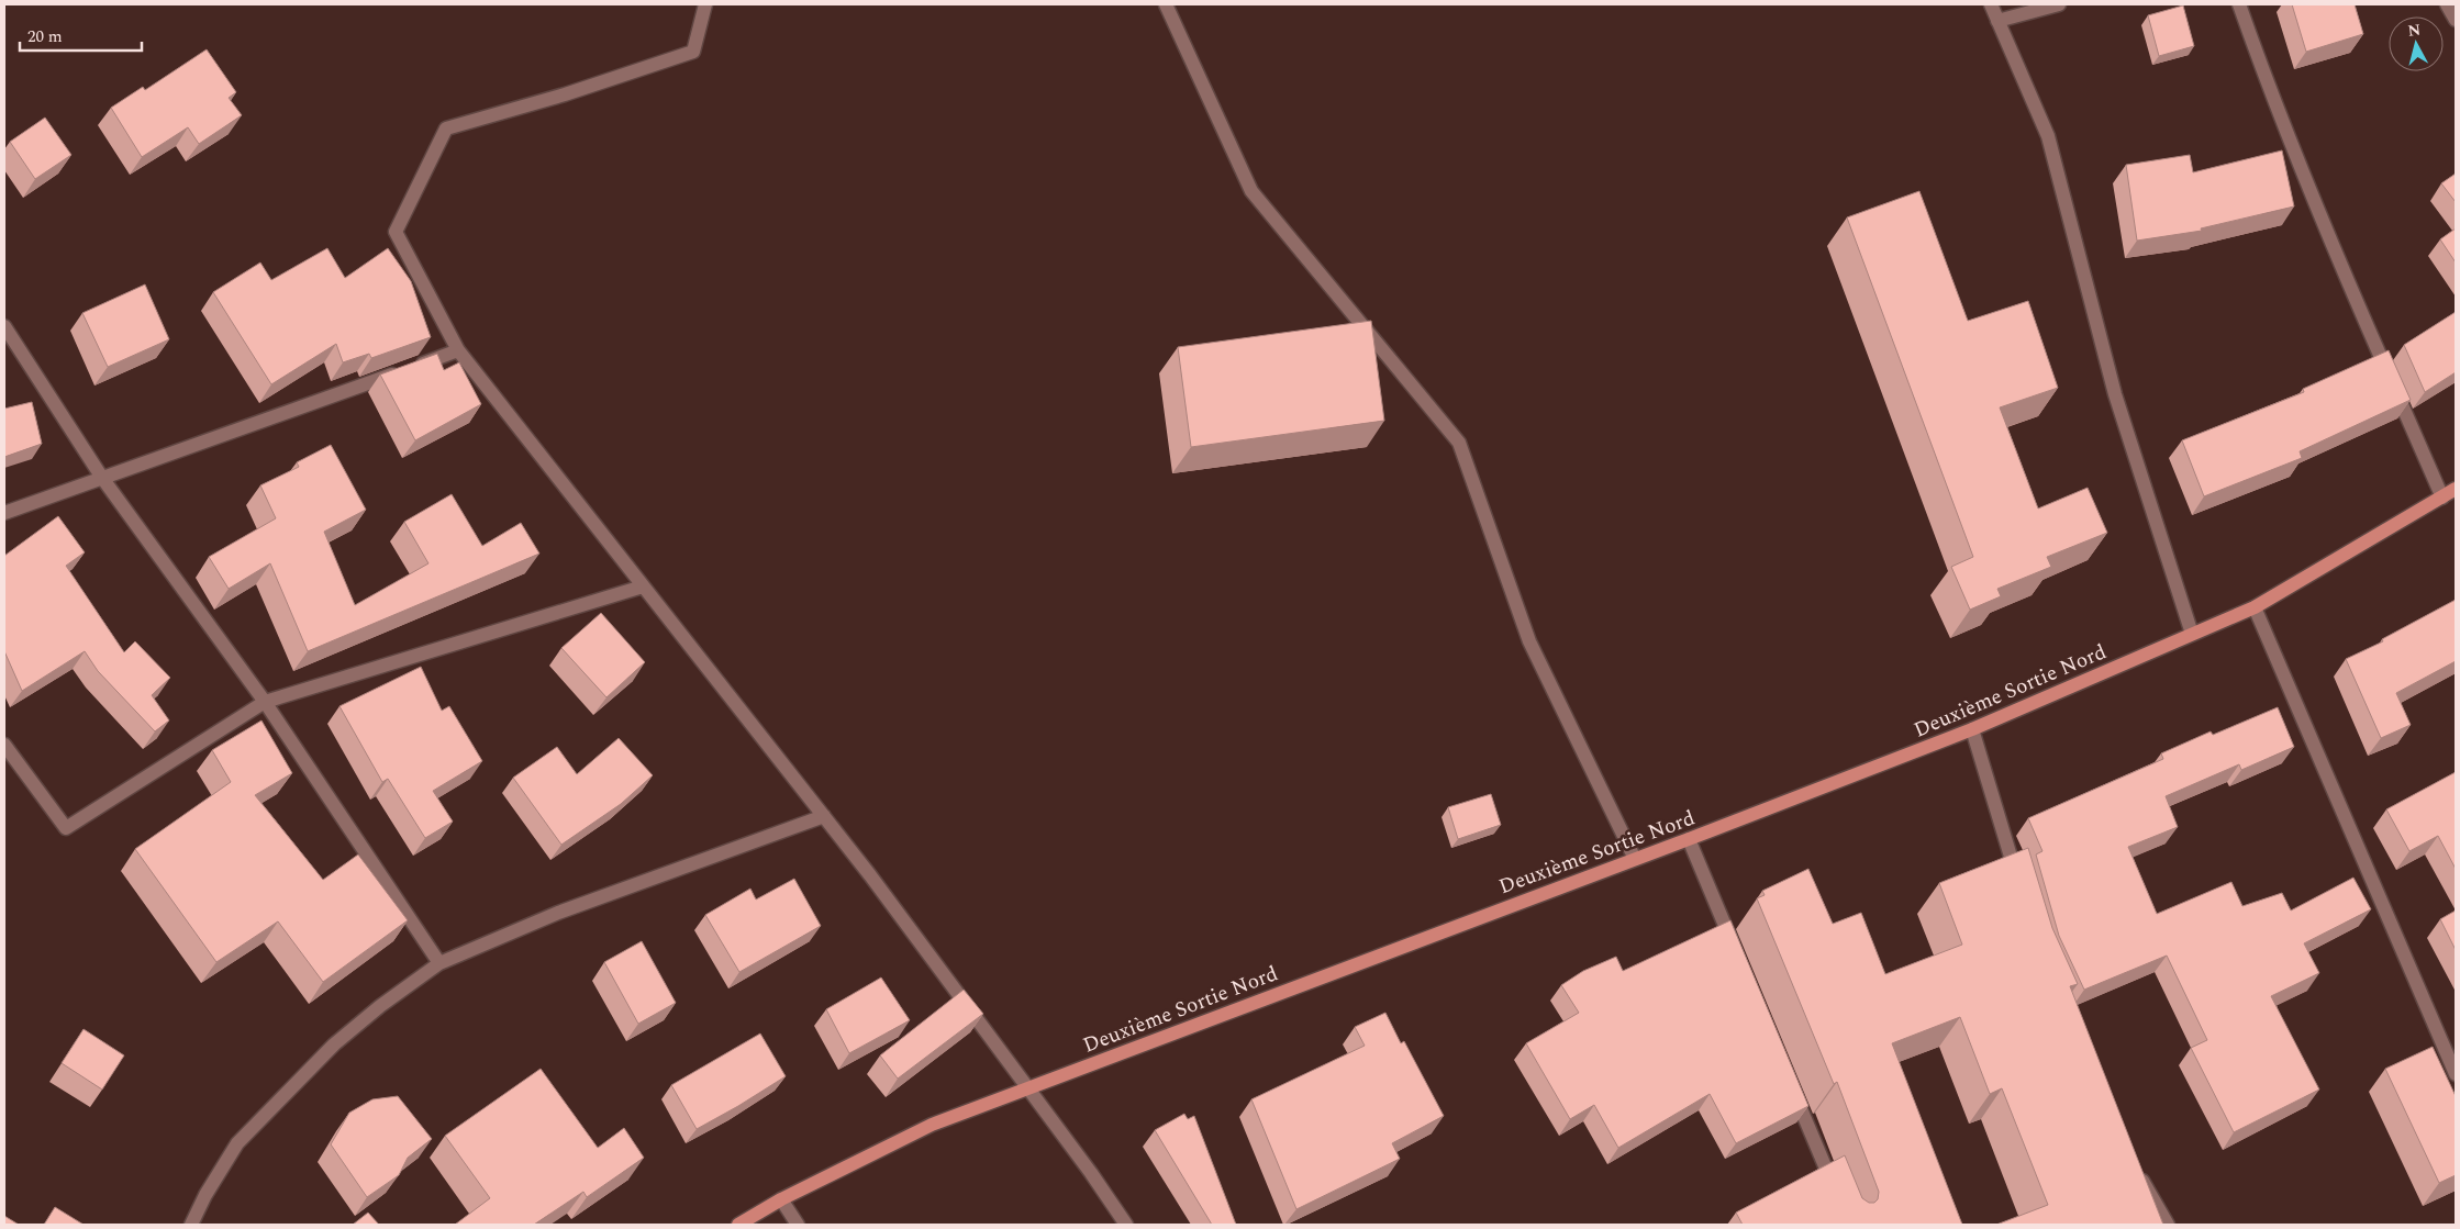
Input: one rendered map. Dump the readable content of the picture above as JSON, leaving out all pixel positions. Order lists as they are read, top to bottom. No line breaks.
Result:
{"streets":{"main road":["Deuxième Sortie Nord"]},"scale_bar":"20 m","north":"top"}
